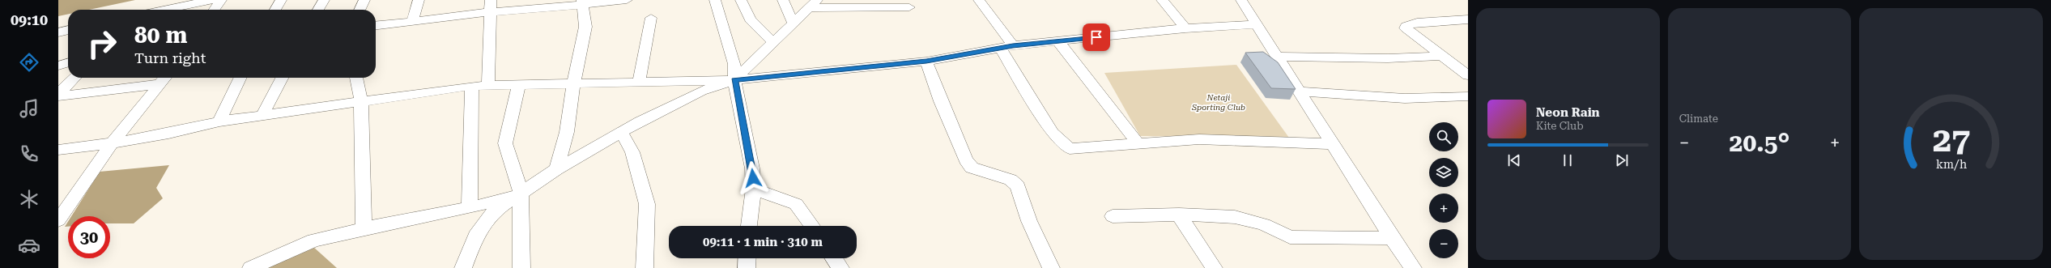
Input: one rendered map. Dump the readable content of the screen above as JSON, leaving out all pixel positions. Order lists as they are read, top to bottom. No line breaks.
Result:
{"parks":["Netaji Sporting Club"],"page":{"tabs":"09:10","tile":"Climate","turn":["80 m","Turn right"],"song":["Neon Rain","Kite Club"],"map_buttons":["+","−"],"heat":["−","20.5°","+"],"limit":"30","trip":"09:11 · 1 min · 310 m","gauge":["27","km/h"]}}
